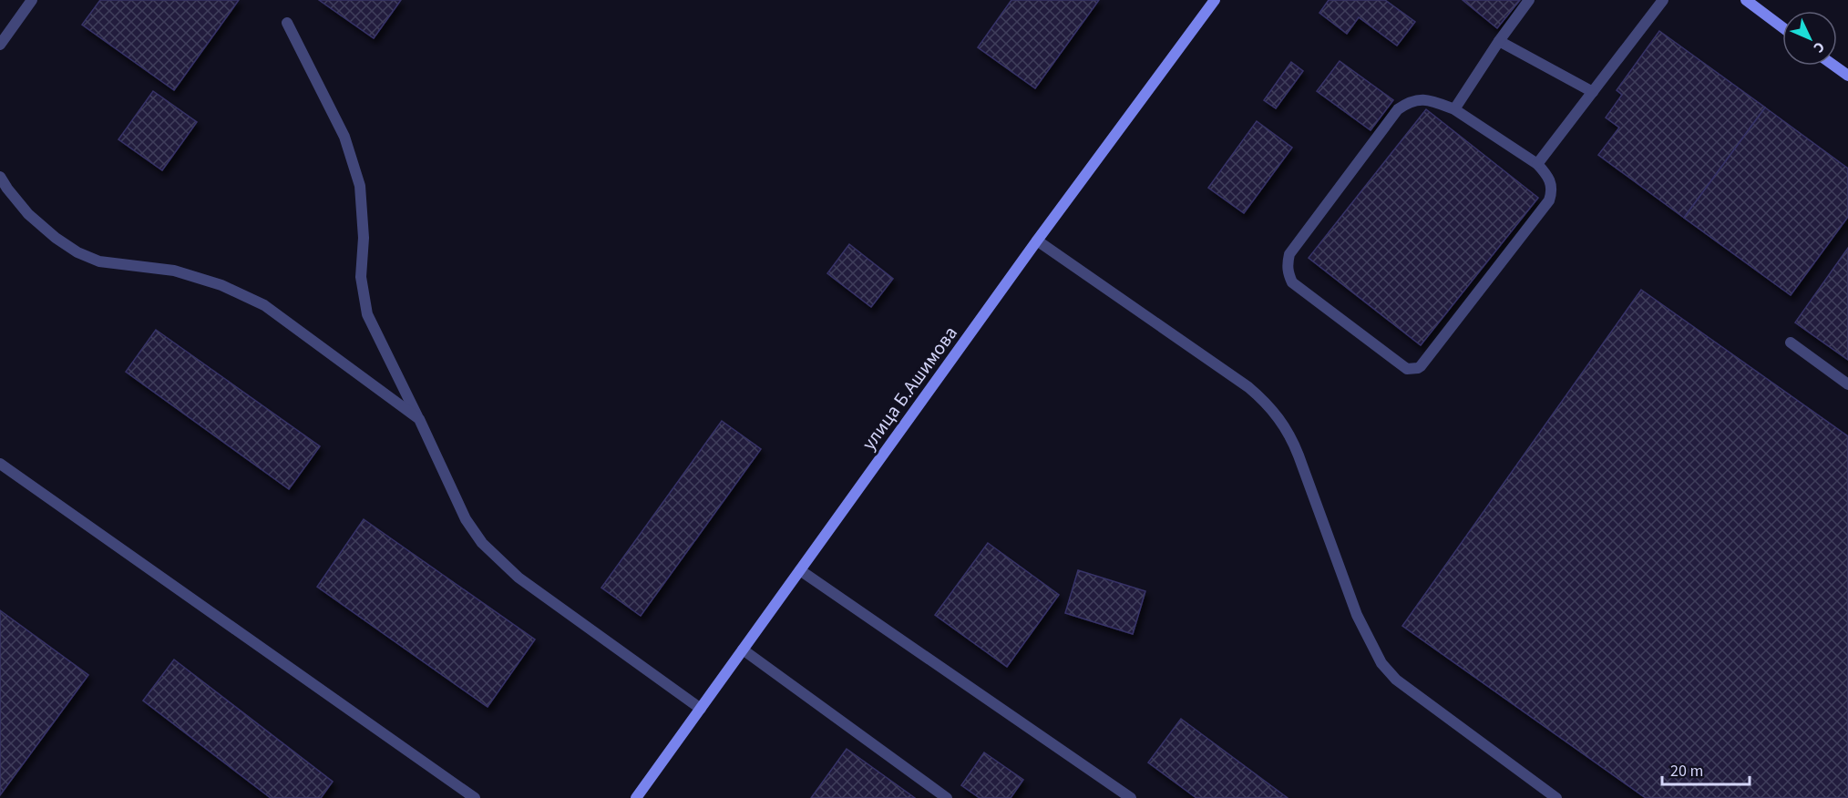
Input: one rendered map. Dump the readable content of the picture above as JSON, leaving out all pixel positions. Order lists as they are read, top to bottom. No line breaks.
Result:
{"streets":{"street":["улица Б.Ашимова"]},"scale_bar":"20 m","north":"bottom right"}
